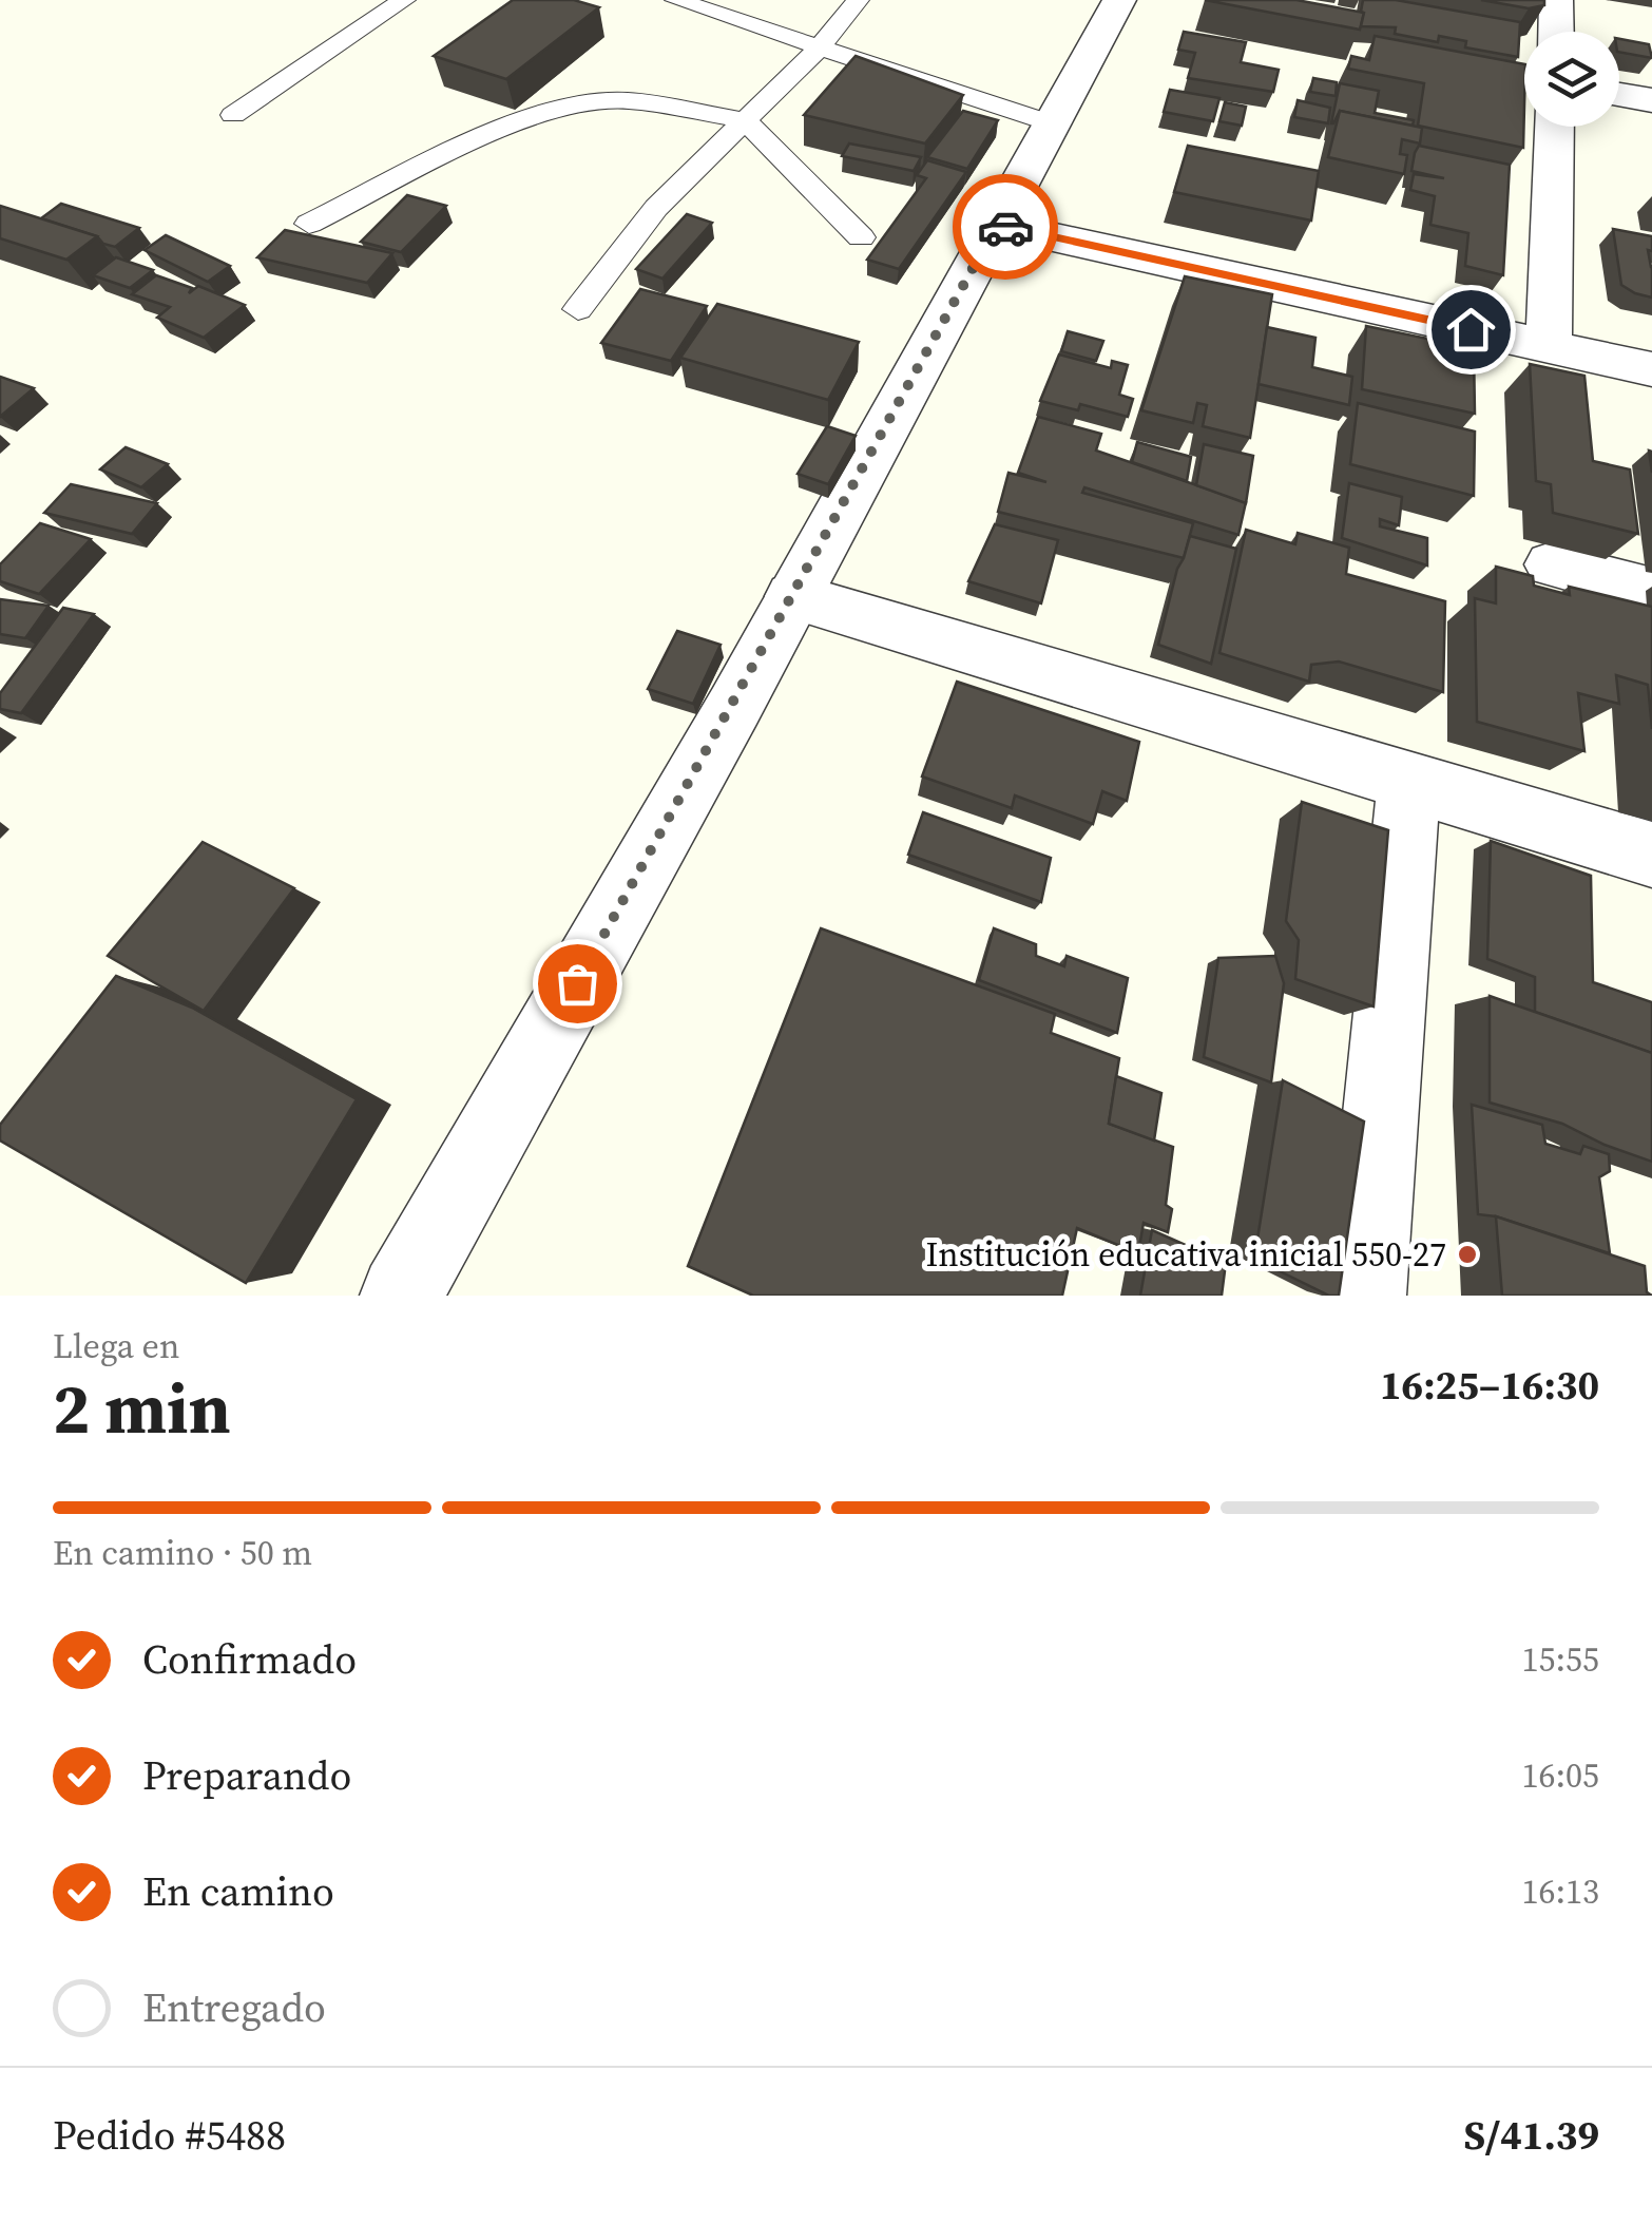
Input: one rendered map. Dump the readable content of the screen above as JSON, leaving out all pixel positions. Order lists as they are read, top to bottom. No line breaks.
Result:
{"places":["Institución educativa inicial 550-27"],"page":{"heading":["2 min","Llega en","16:25–16:30"],"panel":["Pedido #5488","S/41.39"],"bar":"En camino · 50 m","list":[["Confirmado","15:55"],["Preparando","16:05"],["En camino","16:13"],"Entregado"]}}
